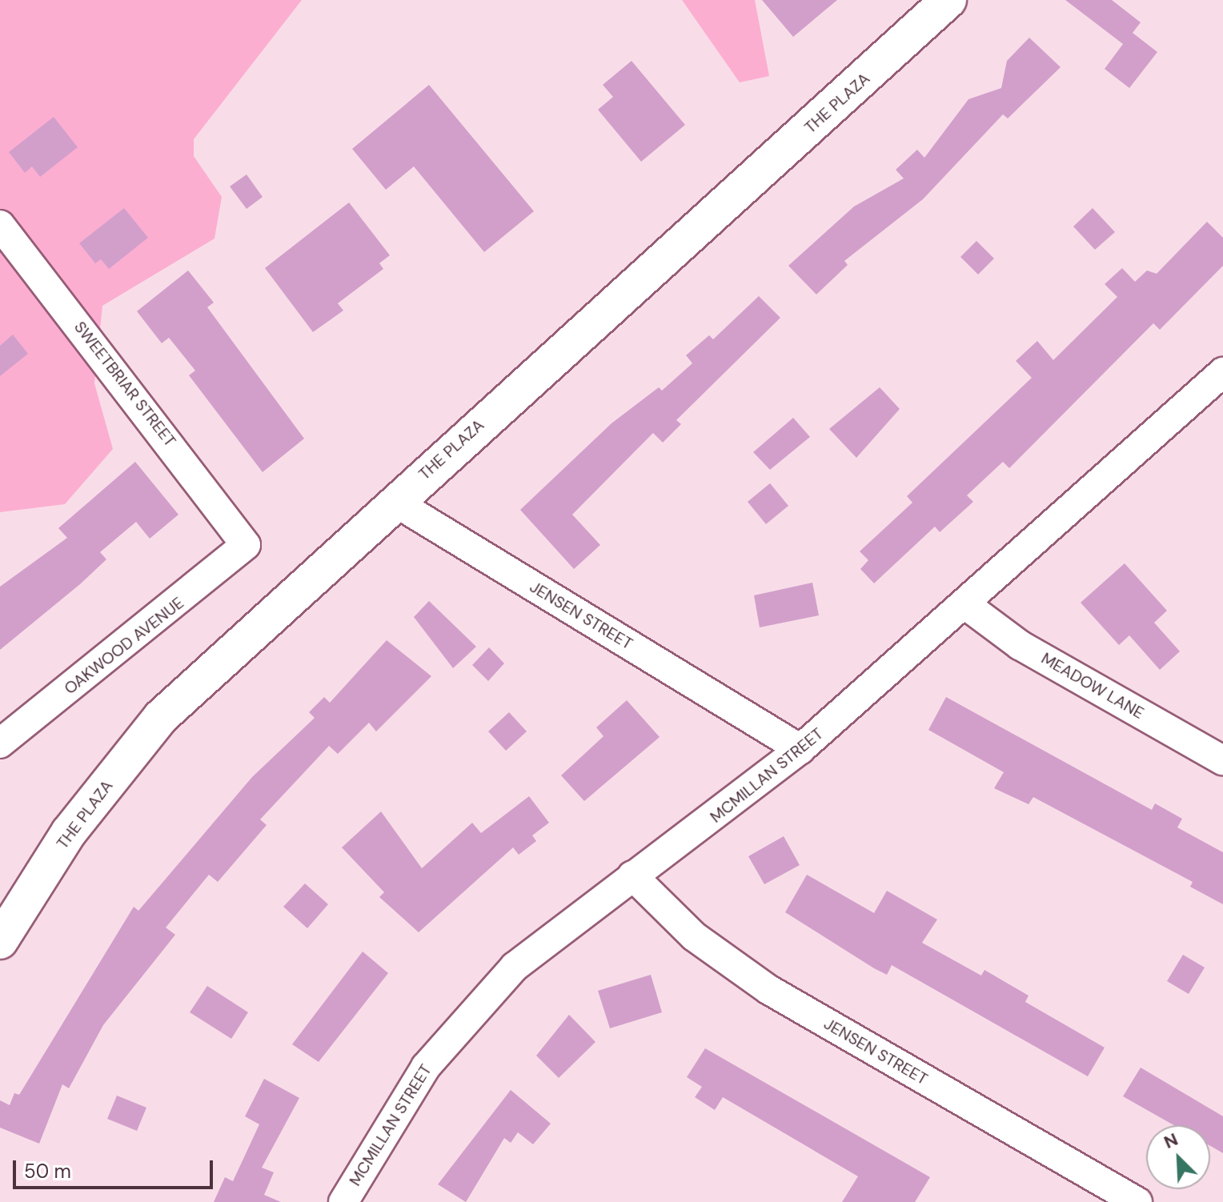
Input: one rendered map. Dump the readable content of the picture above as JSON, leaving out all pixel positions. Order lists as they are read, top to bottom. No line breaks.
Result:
{"streets":{"main road":["THE PLAZA"],"street":["SWEETBRIAR STREET","JENSEN STREET","OAKWOOD AVENUE","MEADOW LANE","MCMILLAN STREET"]},"crossings":[["THE PLAZA","JENSEN STREET"],["SWEETBRIAR STREET","OAKWOOD AVENUE"],["JENSEN STREET","MCMILLAN STREET"],["MEADOW LANE","MCMILLAN STREET"]],"scale_bar":"50 m","north":"top left"}
